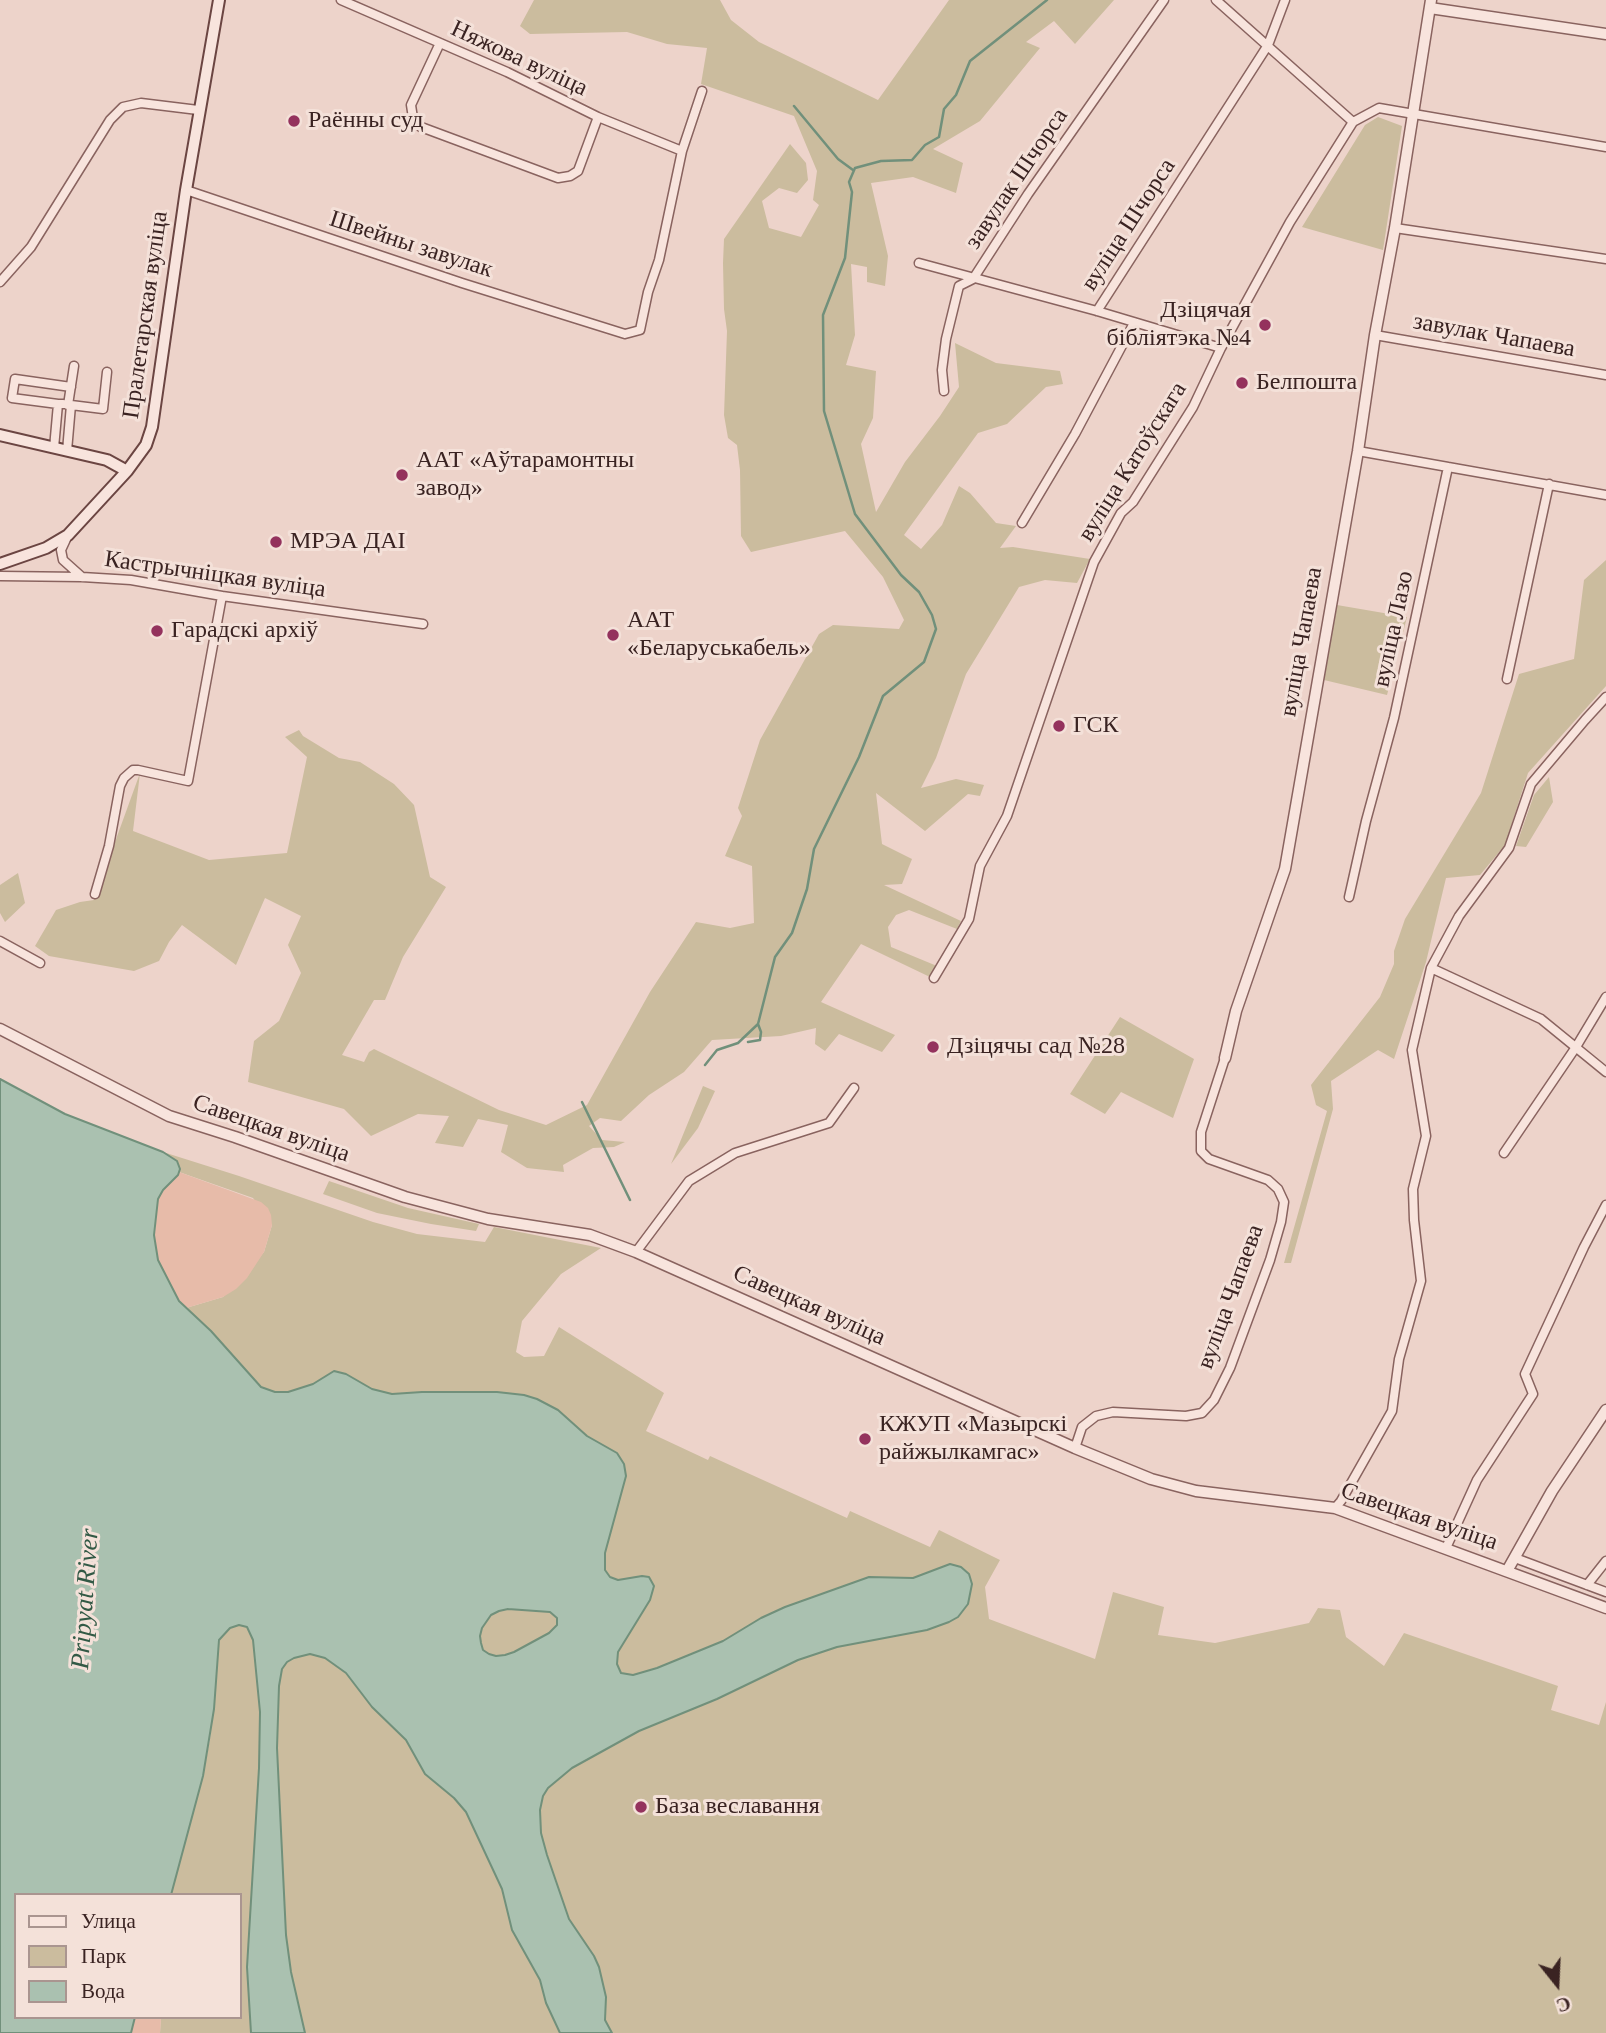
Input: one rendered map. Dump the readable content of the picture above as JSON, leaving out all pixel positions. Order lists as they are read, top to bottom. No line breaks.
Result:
{"streets":{"main road":["Пралетарская вуліца"],"street":["Няжова вуліца","завулак Шчорса","вуліца Шчорса","Швейны завулак","завулак Чапаева","вуліца Катоўскага","Кастрычніцкая вуліца","вуліца Лазо","вуліца Чапаева","Савецкая вуліца"]},"crossings":[["Няжова вуліца","Швейны завулак"],["завулак Шчорса","вуліца Шчорса"],["Швейны завулак","Пралетарская вуліца"],["завулак Чапаева","вуліца Чапаева"],["вуліца Чапаева","Савецкая вуліца"]],"water":["Pripyat River"],"places":["Раённы суд","Дзіцячая бібліятэка №4","Белпошта","ААТ «Аўтарамонтны завод»","МРЭА ДАІ","Гарадскі архіў","ААТ «Беларуськабель»","ГСК","Дзіцячы сад №28","КЖУП «Мазырскі райжылкамгас»","База веславання"],"legend":["Улица","Парк","Вода"],"north":"bottom"}
